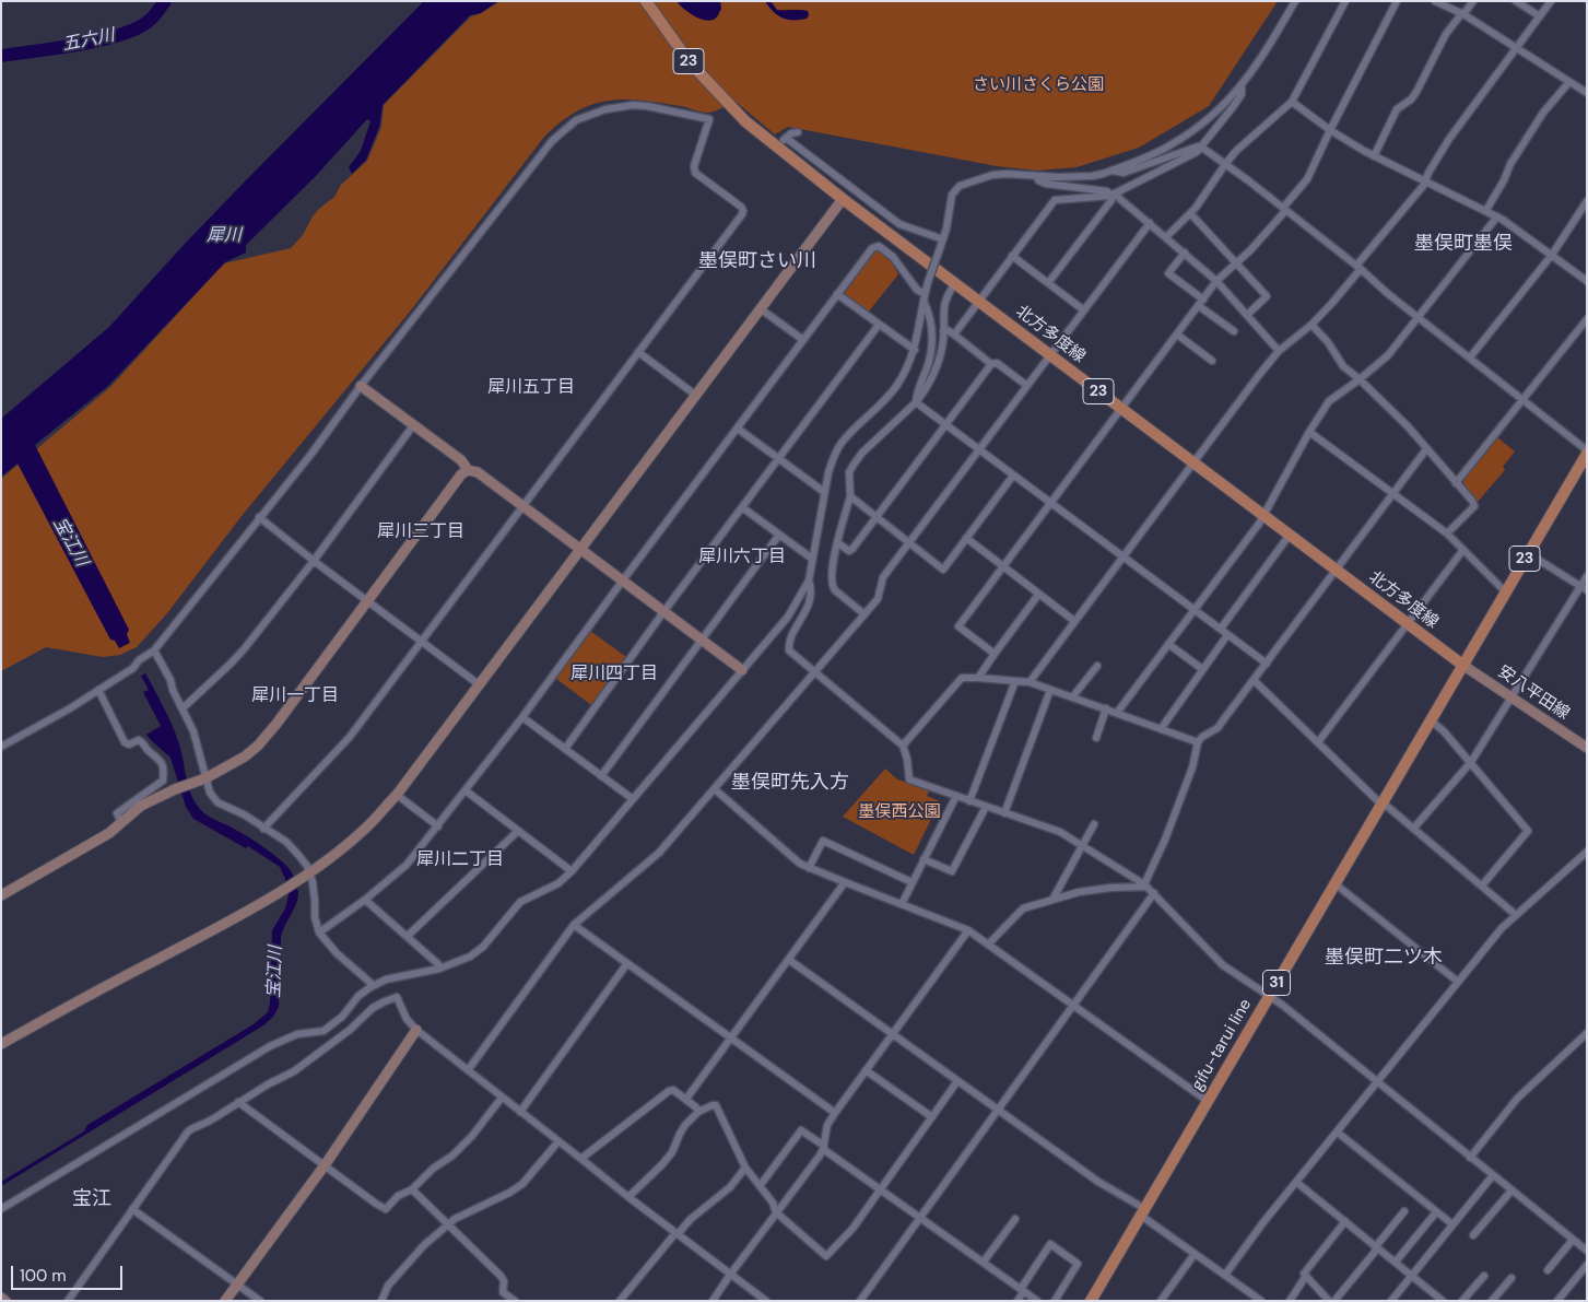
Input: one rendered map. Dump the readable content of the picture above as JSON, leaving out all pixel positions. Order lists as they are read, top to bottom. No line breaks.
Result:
{"streets":{"main road":["23","北方多度線","31","gifu-tarui line"],"street":["安八平田線"]},"crossings":[["23","北方多度線"],["23","安八平田線"],["23","gifu-tarui line"],["北方多度線","安八平田線"],["北方多度線","gifu-tarui line"],["安八平田線","gifu-tarui line"]],"districts":["墨俣町墨俣","墨俣町さい川","犀川五丁目","犀川三丁目","犀川六丁目","犀川四丁目","犀川一丁目","墨俣町先入方","犀川二丁目","墨俣町二ツ木","宝江"],"water":["五六川","犀川","宝江川"],"parks":["さい川さくら公園","墨俣西公園"],"scale_bar":"100 m"}
